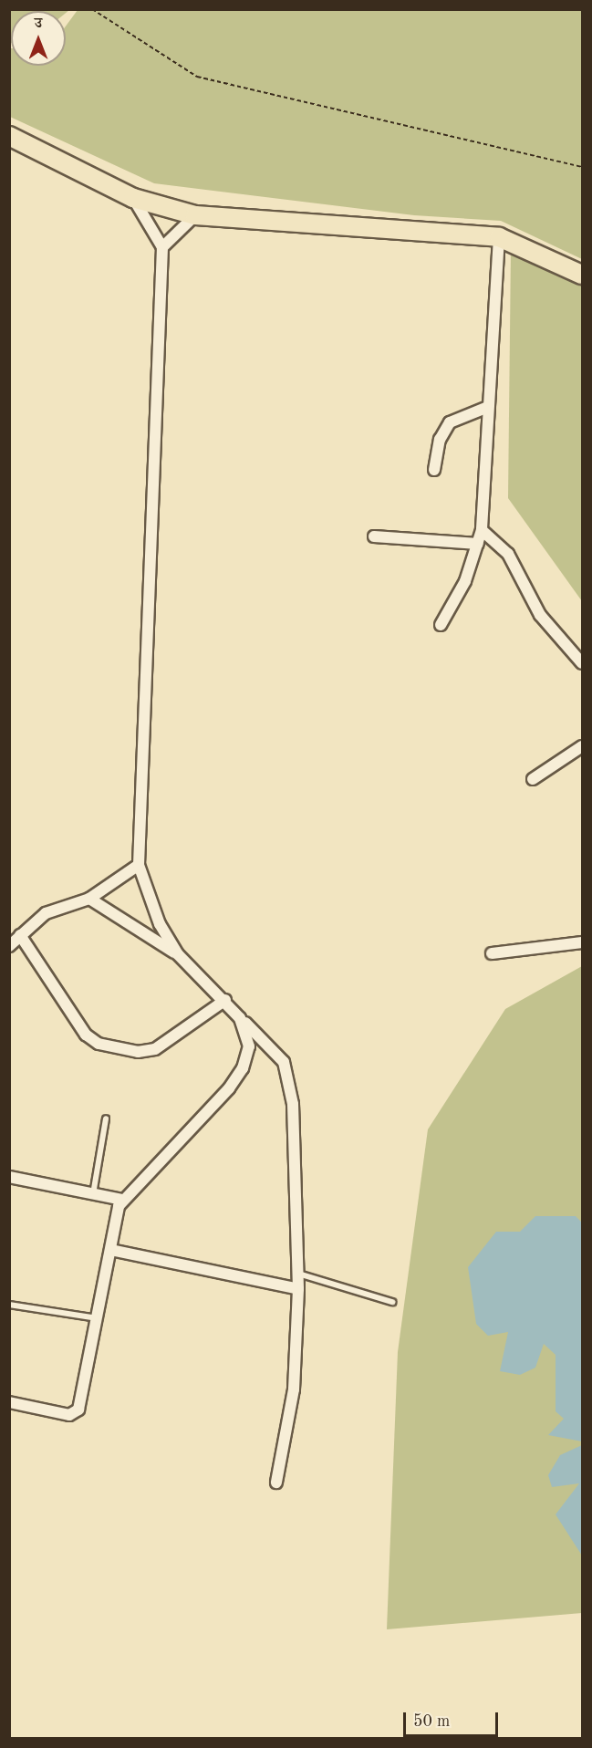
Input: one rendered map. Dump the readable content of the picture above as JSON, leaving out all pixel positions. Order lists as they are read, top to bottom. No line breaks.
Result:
{"scale_bar":"50 m","north":"top"}
